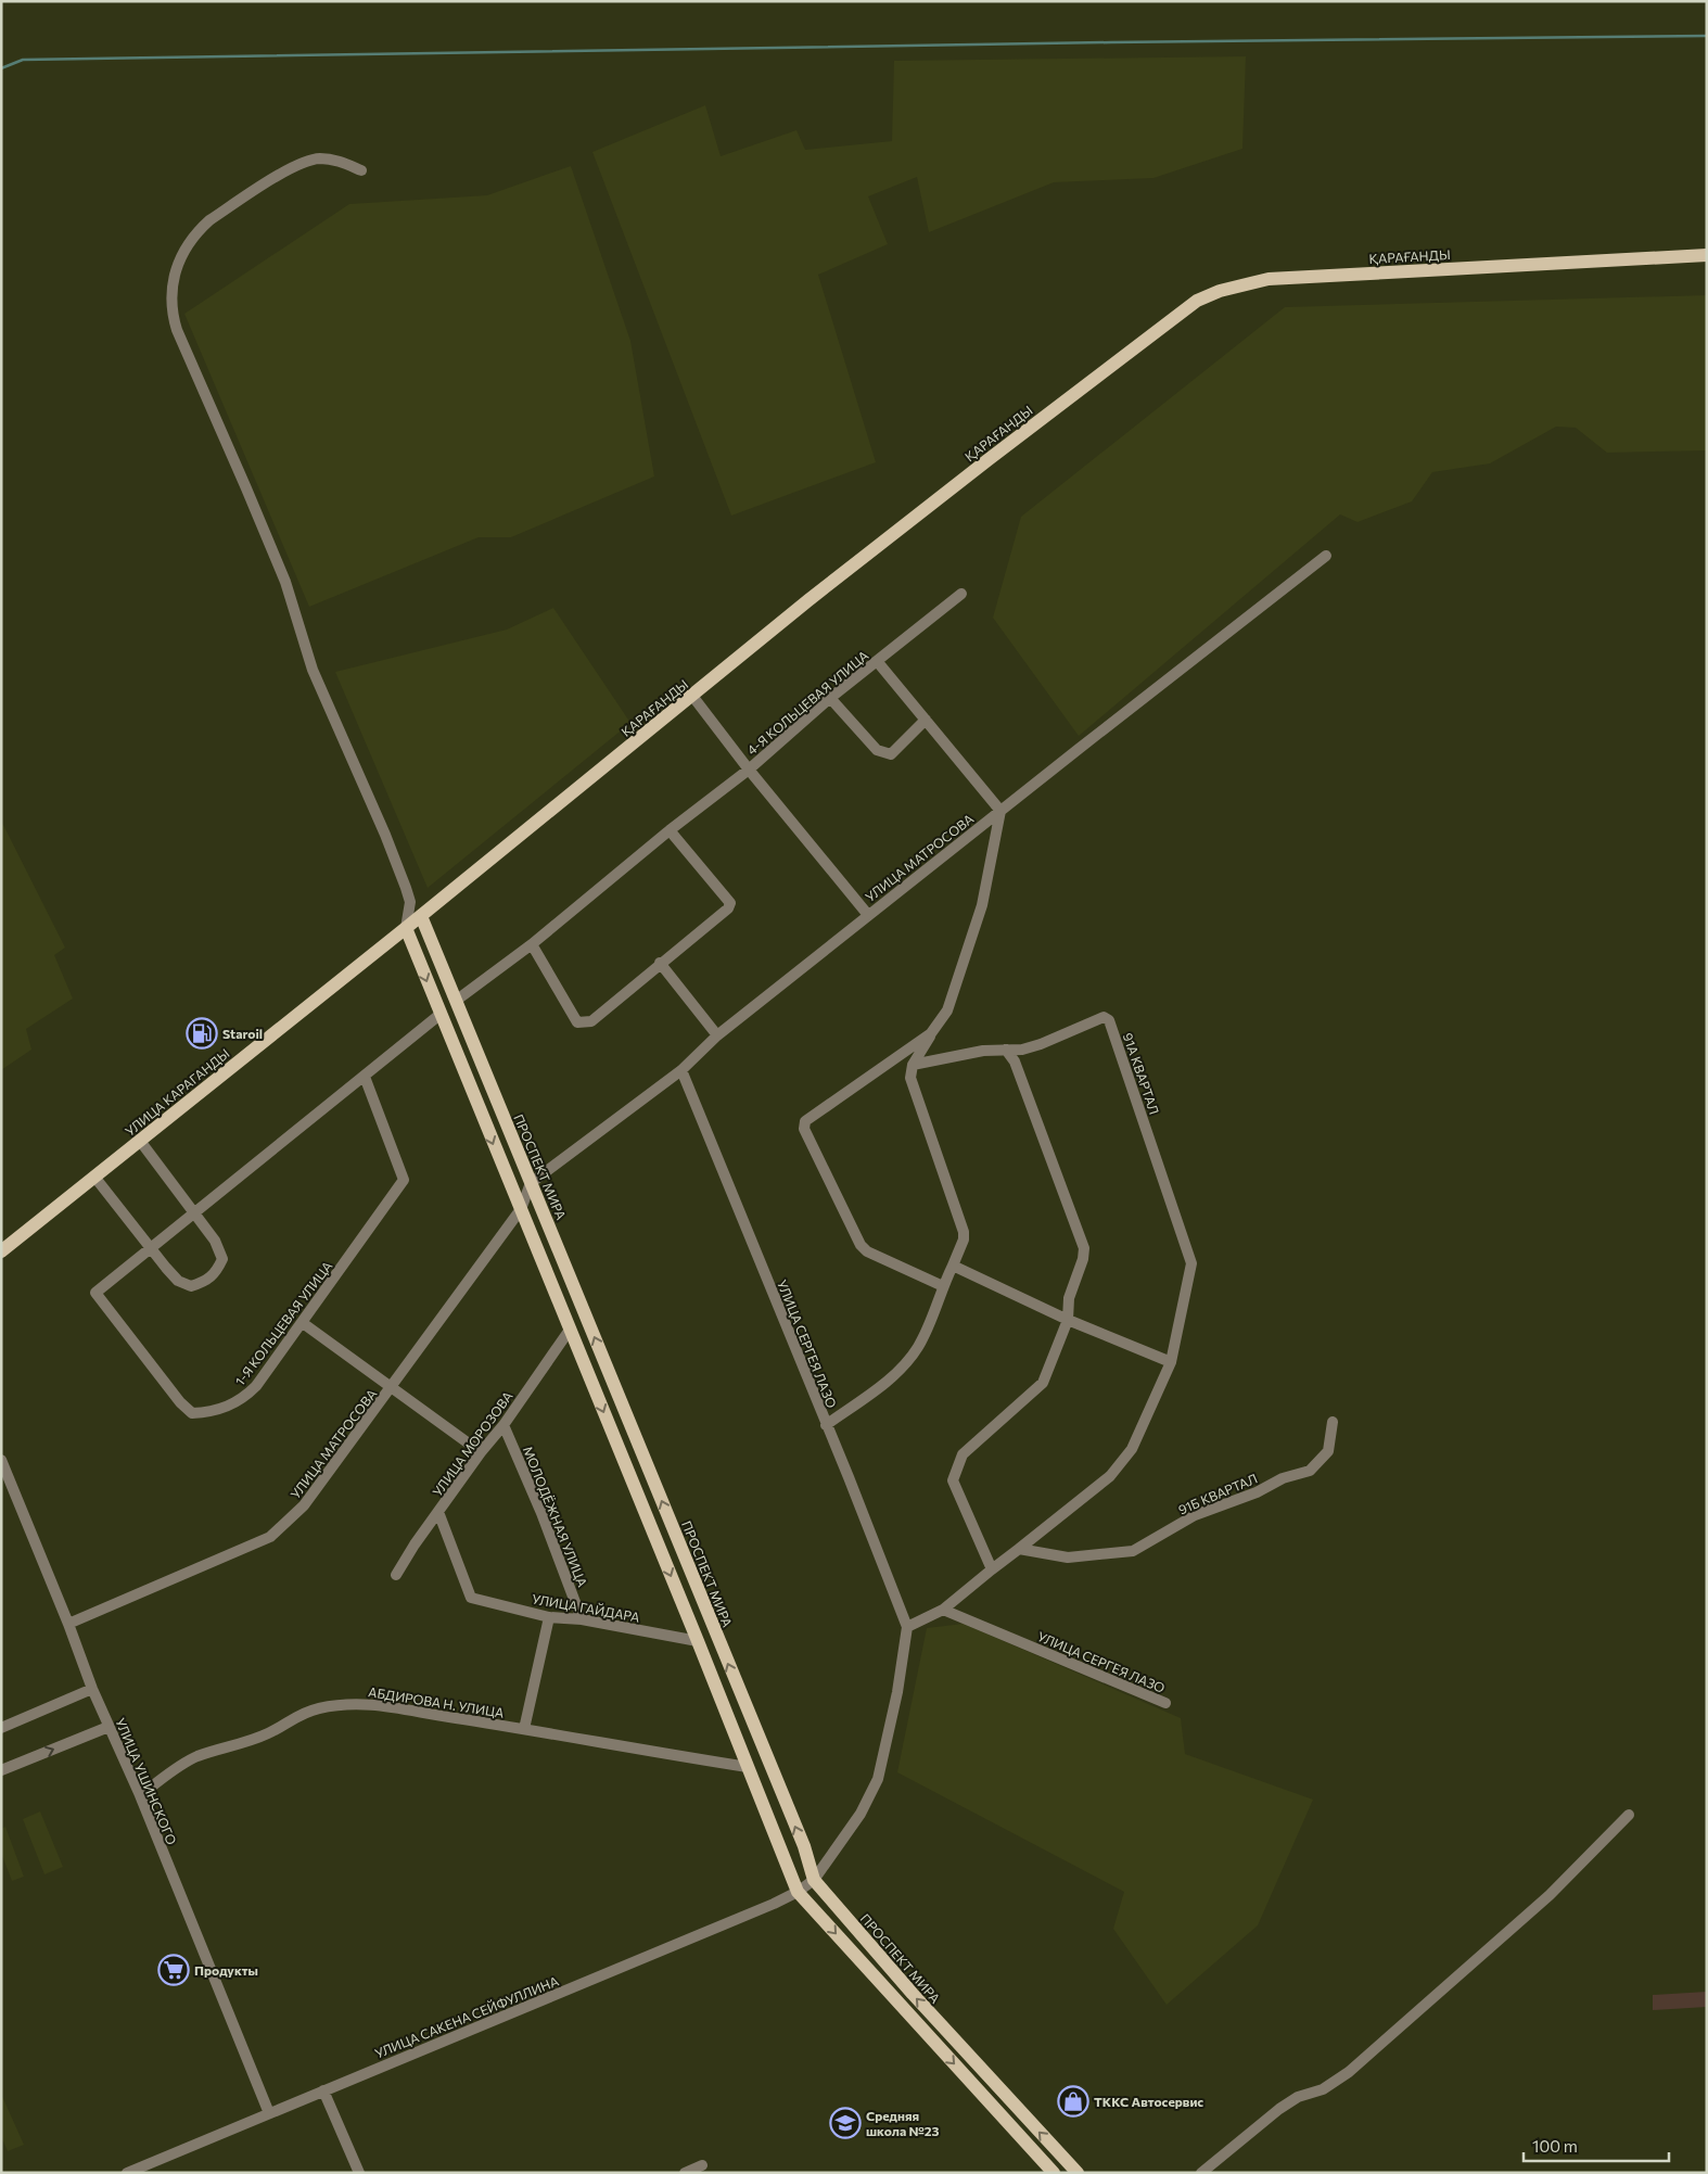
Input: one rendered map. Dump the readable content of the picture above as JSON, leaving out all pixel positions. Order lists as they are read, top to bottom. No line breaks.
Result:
{"streets":{"main road":["ҚАРАҒАНДЫ","УЛИЦА КАРАГАНДЫ","ПРОСПЕКТ МИРА"],"street":["4-Я КОЛЬЦЕВАЯ УЛИЦА","УЛИЦА МАТРОСОВА","91А КВАРТАЛ","1-Я КОЛЬЦЕВАЯ УЛИЦА","УЛИЦА СЕРГЕЯ ЛАЗО","УЛИЦА МОРОЗОВА","91Б КВАРТАЛ","МОЛОДЁЖНАЯ УЛИЦА","УЛИЦА ГАЙДАРА","АБДИРОВА Н. УЛИЦА","УЛИЦА УШИНСКОГО","УЛИЦА САКЕНА СЕЙФУЛЛИНА"]},"crossings":[["ҚАРАҒАНДЫ","УЛИЦА КАРАГАНДЫ"],["ҚАРАҒАНДЫ","ПРОСПЕКТ МИРА"],["4-Я КОЛЬЦЕВАЯ УЛИЦА","ПРОСПЕКТ МИРА"],["УЛИЦА МАТРОСОВА","ПРОСПЕКТ МИРА"],["УЛИЦА МАТРОСОВА","УЛИЦА СЕРГЕЯ ЛАЗО"],["УЛИЦА МАТРОСОВА","УЛИЦА УШИНСКОГО"],["УЛИЦА КАРАГАНДЫ","ПРОСПЕКТ МИРА"],["ПРОСПЕКТ МИРА","УЛИЦА СЕРГЕЯ ЛАЗО"],["ПРОСПЕКТ МИРА","УЛИЦА САКЕНА СЕЙФУЛЛИНА"],["УЛИЦА СЕРГЕЯ ЛАЗО","УЛИЦА САКЕНА СЕЙФУЛЛИНА"],["УЛИЦА МОРОЗОВА","МОЛОДЁЖНАЯ УЛИЦА"],["УЛИЦА МОРОЗОВА","УЛИЦА ГАЙДАРА"],["МОЛОДЁЖНАЯ УЛИЦА","УЛИЦА ГАЙДАРА"],["АБДИРОВА Н. УЛИЦА","УЛИЦА УШИНСКОГО"],["УЛИЦА УШИНСКОГО","УЛИЦА САКЕНА СЕЙФУЛЛИНА"]],"places":{"fuel station":["Staroil"],"supermarket":["Продукты"],"shop":["ТККС Автосервис"],"school or university":["Средняя школа №23"]},"scale_bar":"100 m"}
